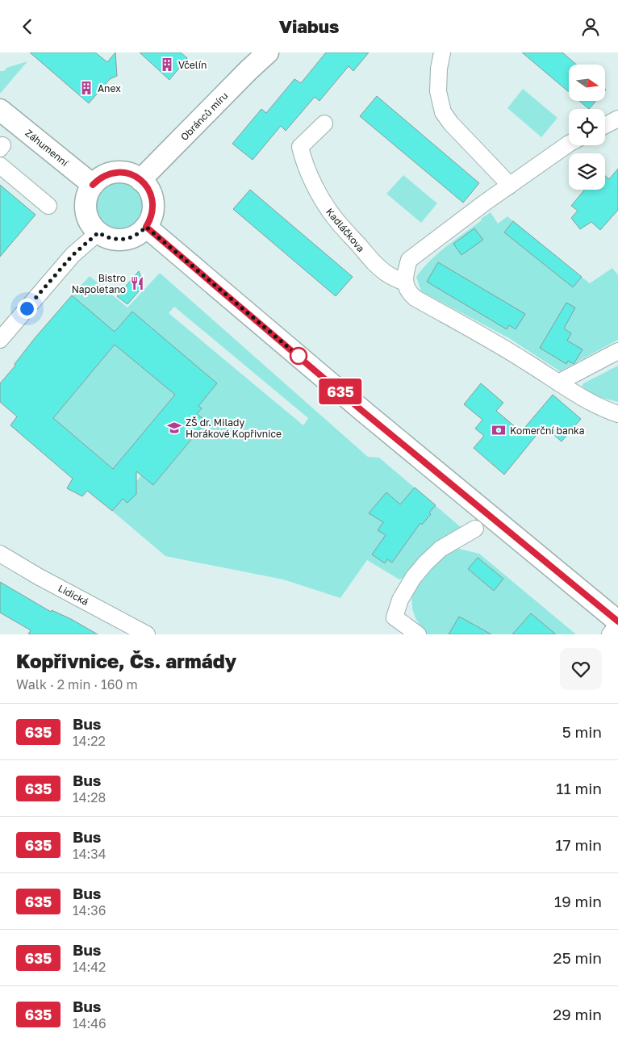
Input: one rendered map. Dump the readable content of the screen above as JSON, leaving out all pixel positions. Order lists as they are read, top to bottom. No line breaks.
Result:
{"streets":{"main road":["Obránců míru","Záhumenní"],"street":["Kadláčkova","Lidická"]},"crossings":[["Obránců míru","Záhumenní"]],"places":{"building":["Včelín","Anex"],"restaurant":["Bistro Napoletano"],"school or university":["ZŠ dr. Milady Horákové Kopřivnice"],"bank":["Komerční banka"]},"lines":["bus line 635"],"north":"right","page":{"header":"Viabus","on_map":"635","heading":["Kopřivnice, Čs. armády","Walk · 2 min · 160 m"],"list":[{"mark":"635","name":"Bus","note":"14:22","value":"5 min"},{"mark":"635","name":"Bus","note":"14:28","value":"11 min"},{"mark":"635","name":"Bus","note":"14:34","value":"17 min"},{"mark":"635","name":"Bus","note":"14:36","value":"19 min"},{"mark":"635","name":"Bus","note":"14:42","value":"25 min"},{"mark":"635","name":"Bus","note":"14:46","value":"29 min"}]}}
